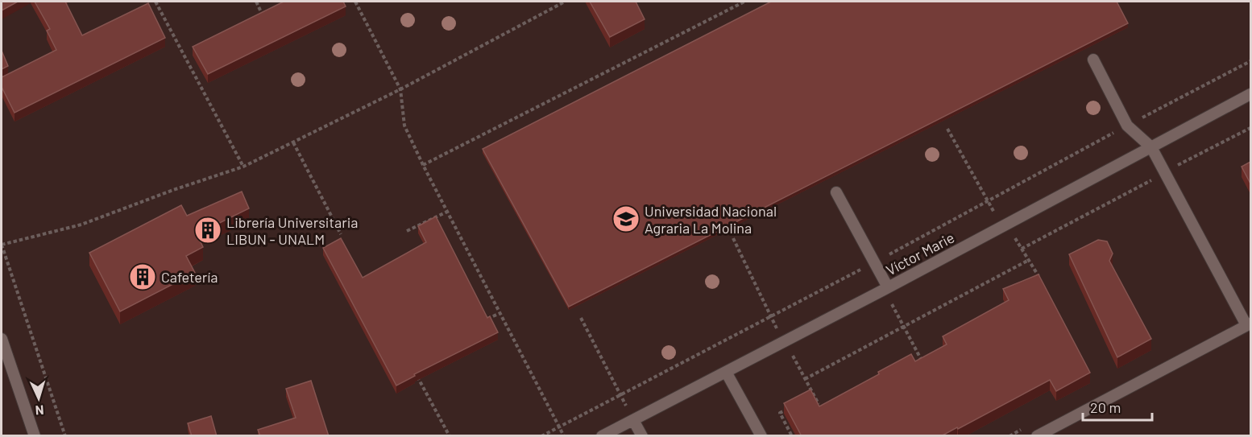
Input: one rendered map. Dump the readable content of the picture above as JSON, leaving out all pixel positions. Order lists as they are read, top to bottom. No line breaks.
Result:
{"streets":{"lane":["Víctor Marie"]},"places":{"school or university":["Universidad Nacional Agraria La Molina"],"building":["Librería Universitaria LIBUN - UNALM","Cafetería"]},"scale_bar":"20 m","north":"bottom"}
